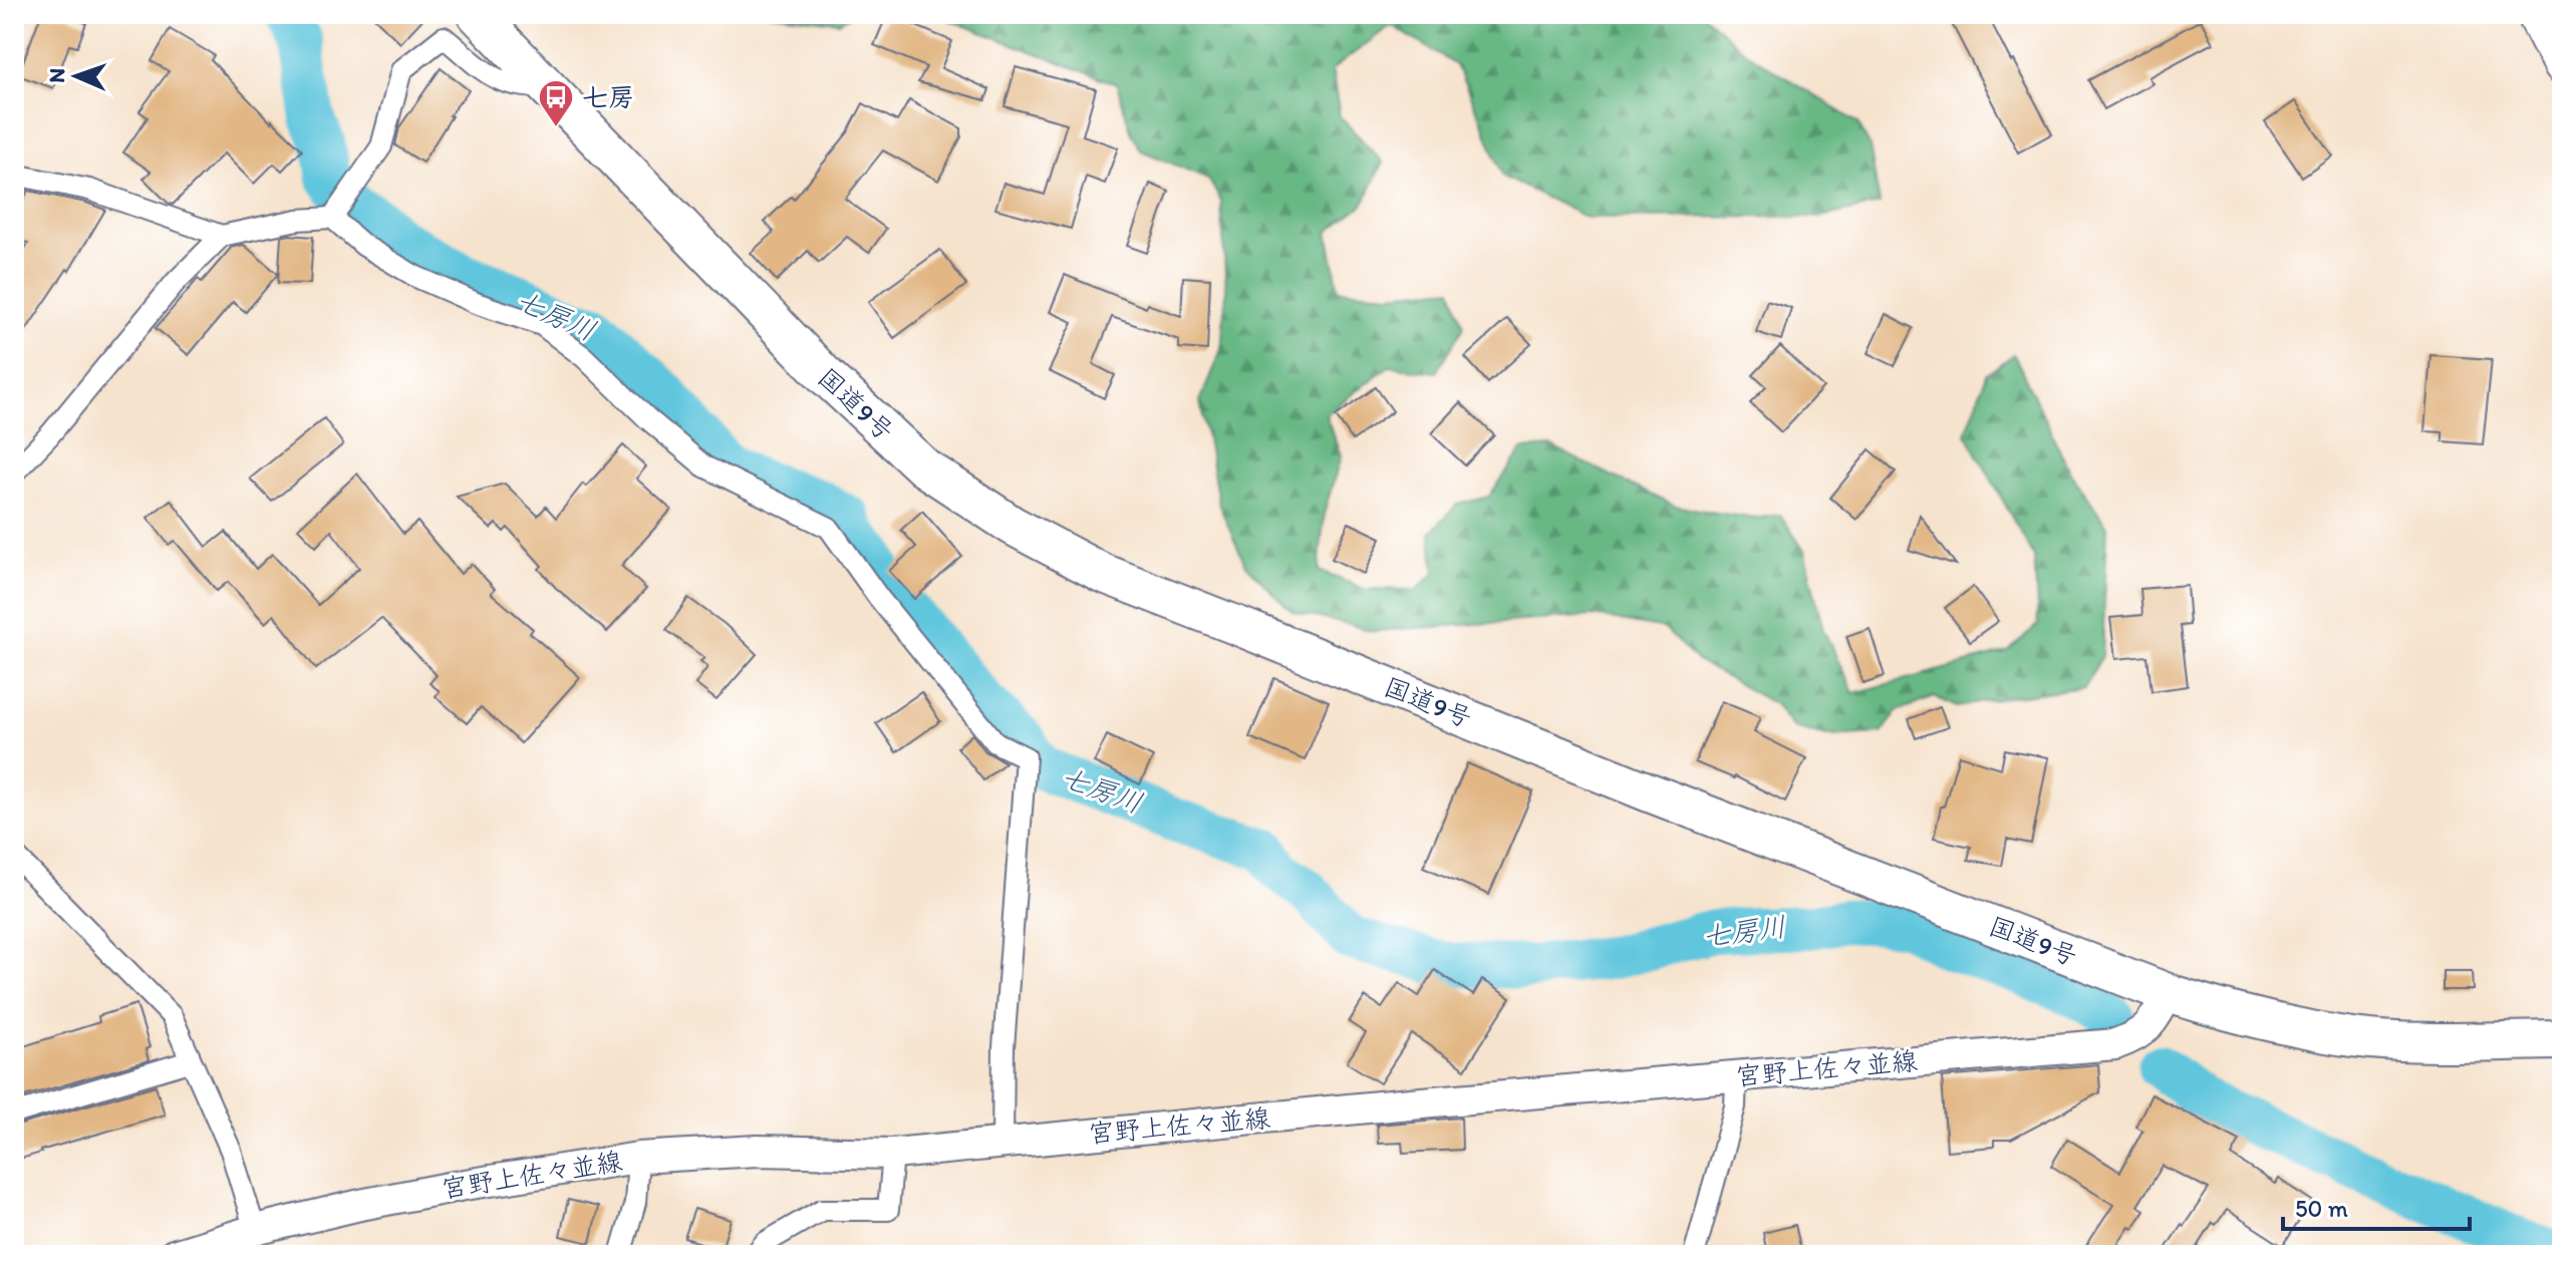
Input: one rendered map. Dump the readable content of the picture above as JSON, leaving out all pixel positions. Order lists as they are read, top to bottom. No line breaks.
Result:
{"streets":{"highway":["国道9号"],"main road":["宮野上佐々並線"]},"crossings":[["国道9号","宮野上佐々並線"]],"water":["七房川"],"places":{"bus stop":["七房"]},"scale_bar":"50 m","north":"left"}
